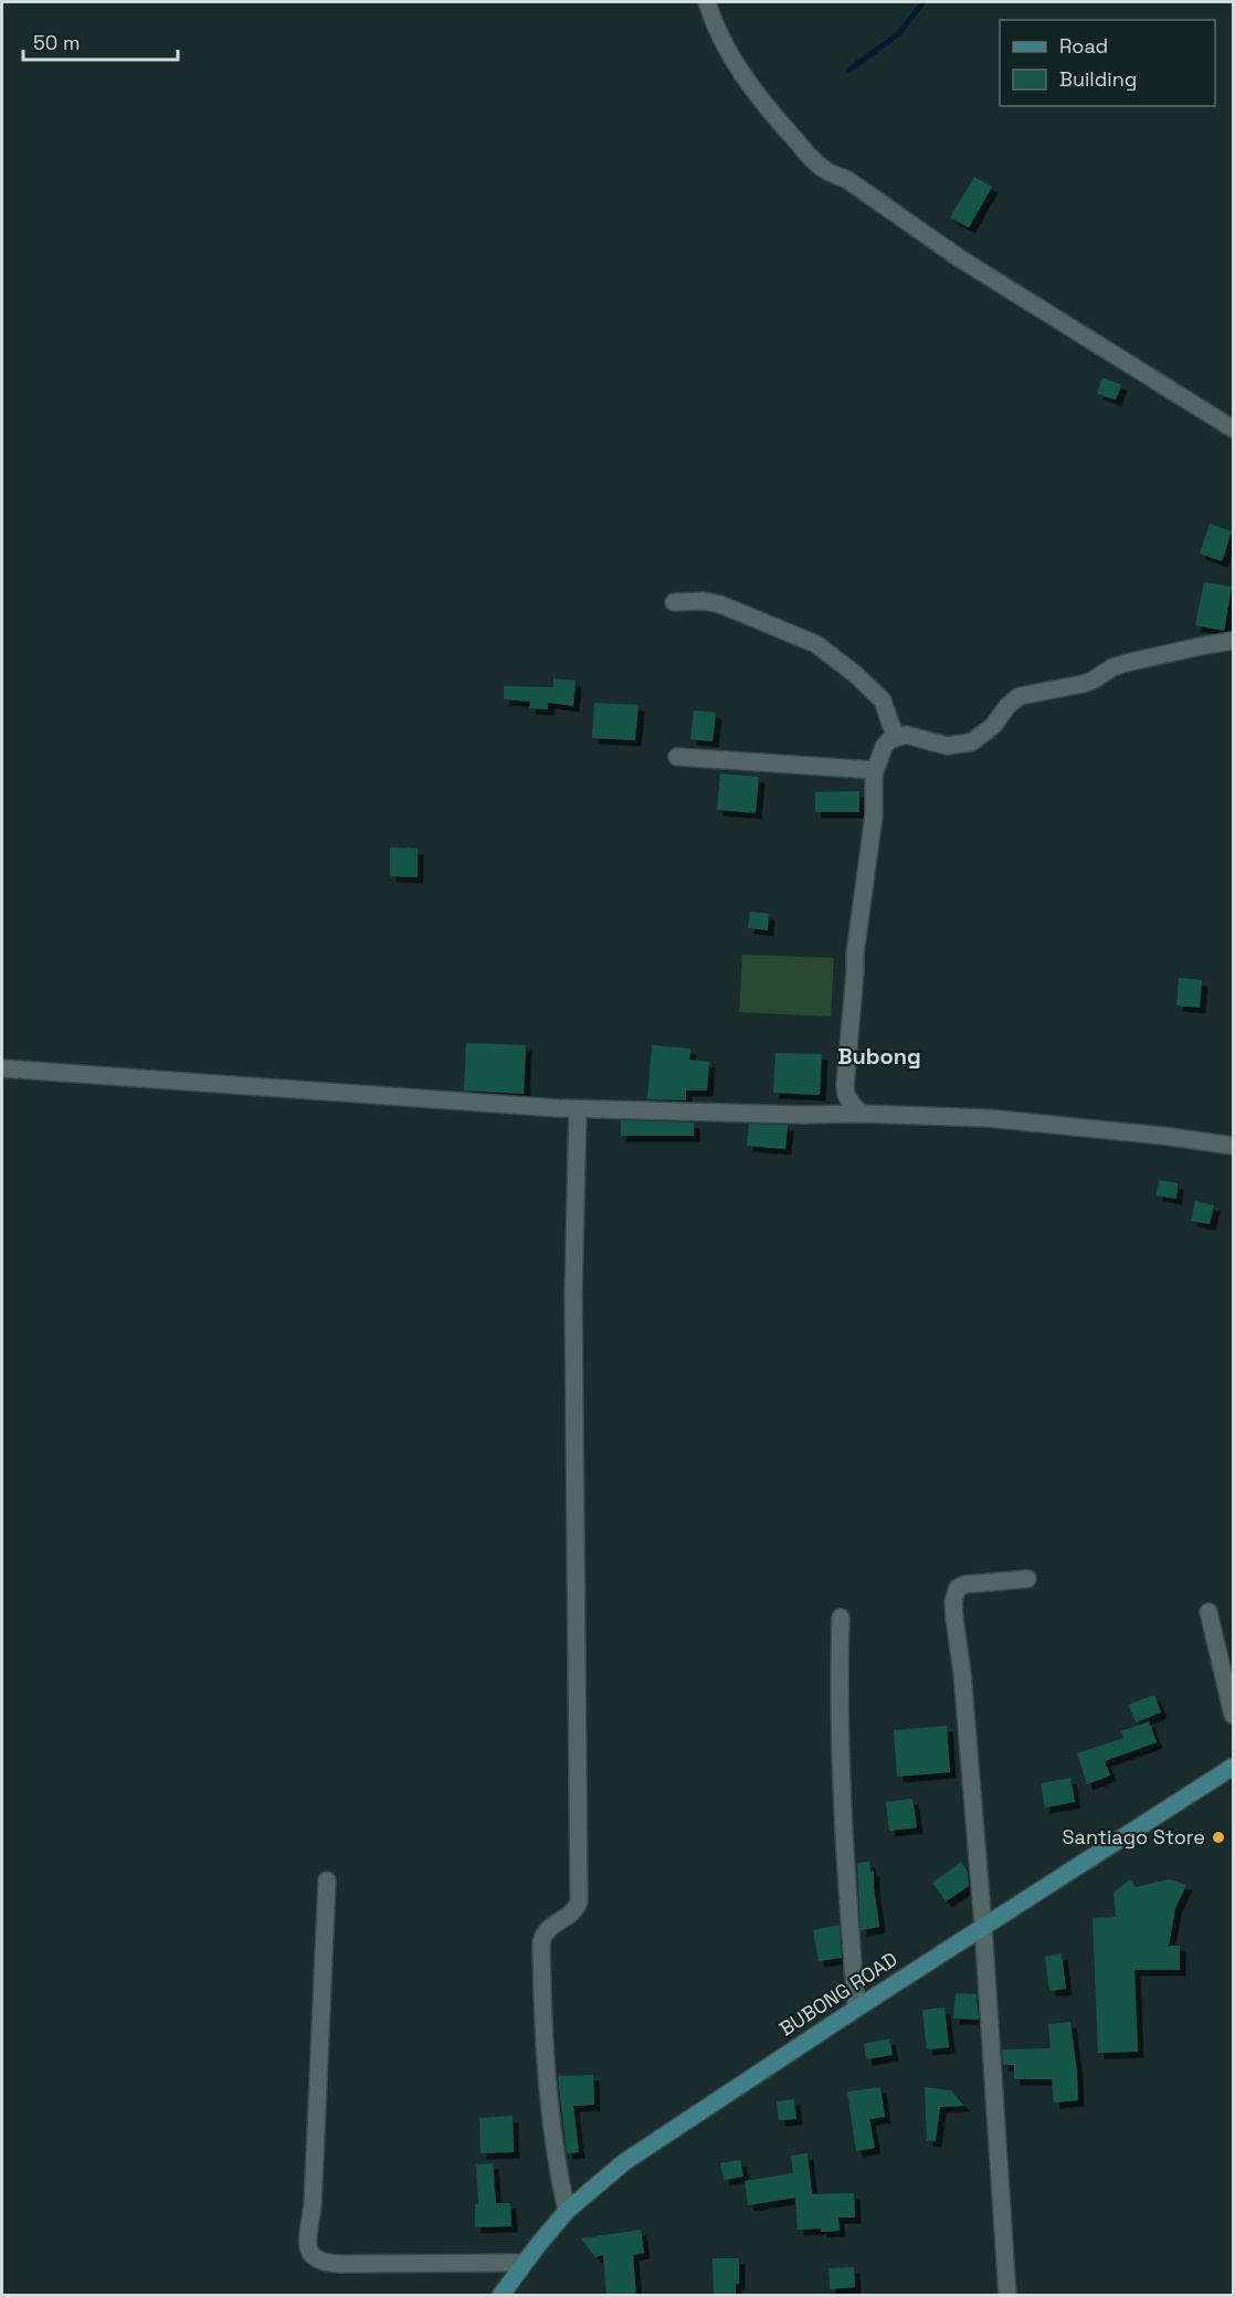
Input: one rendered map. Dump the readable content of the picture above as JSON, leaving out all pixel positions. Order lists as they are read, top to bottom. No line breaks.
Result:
{"streets":{"main road":["BUBONG ROAD"]},"districts":["Bubong"],"places":["Santiago Store"],"legend":["Road","Building"],"scale_bar":"50 m"}
